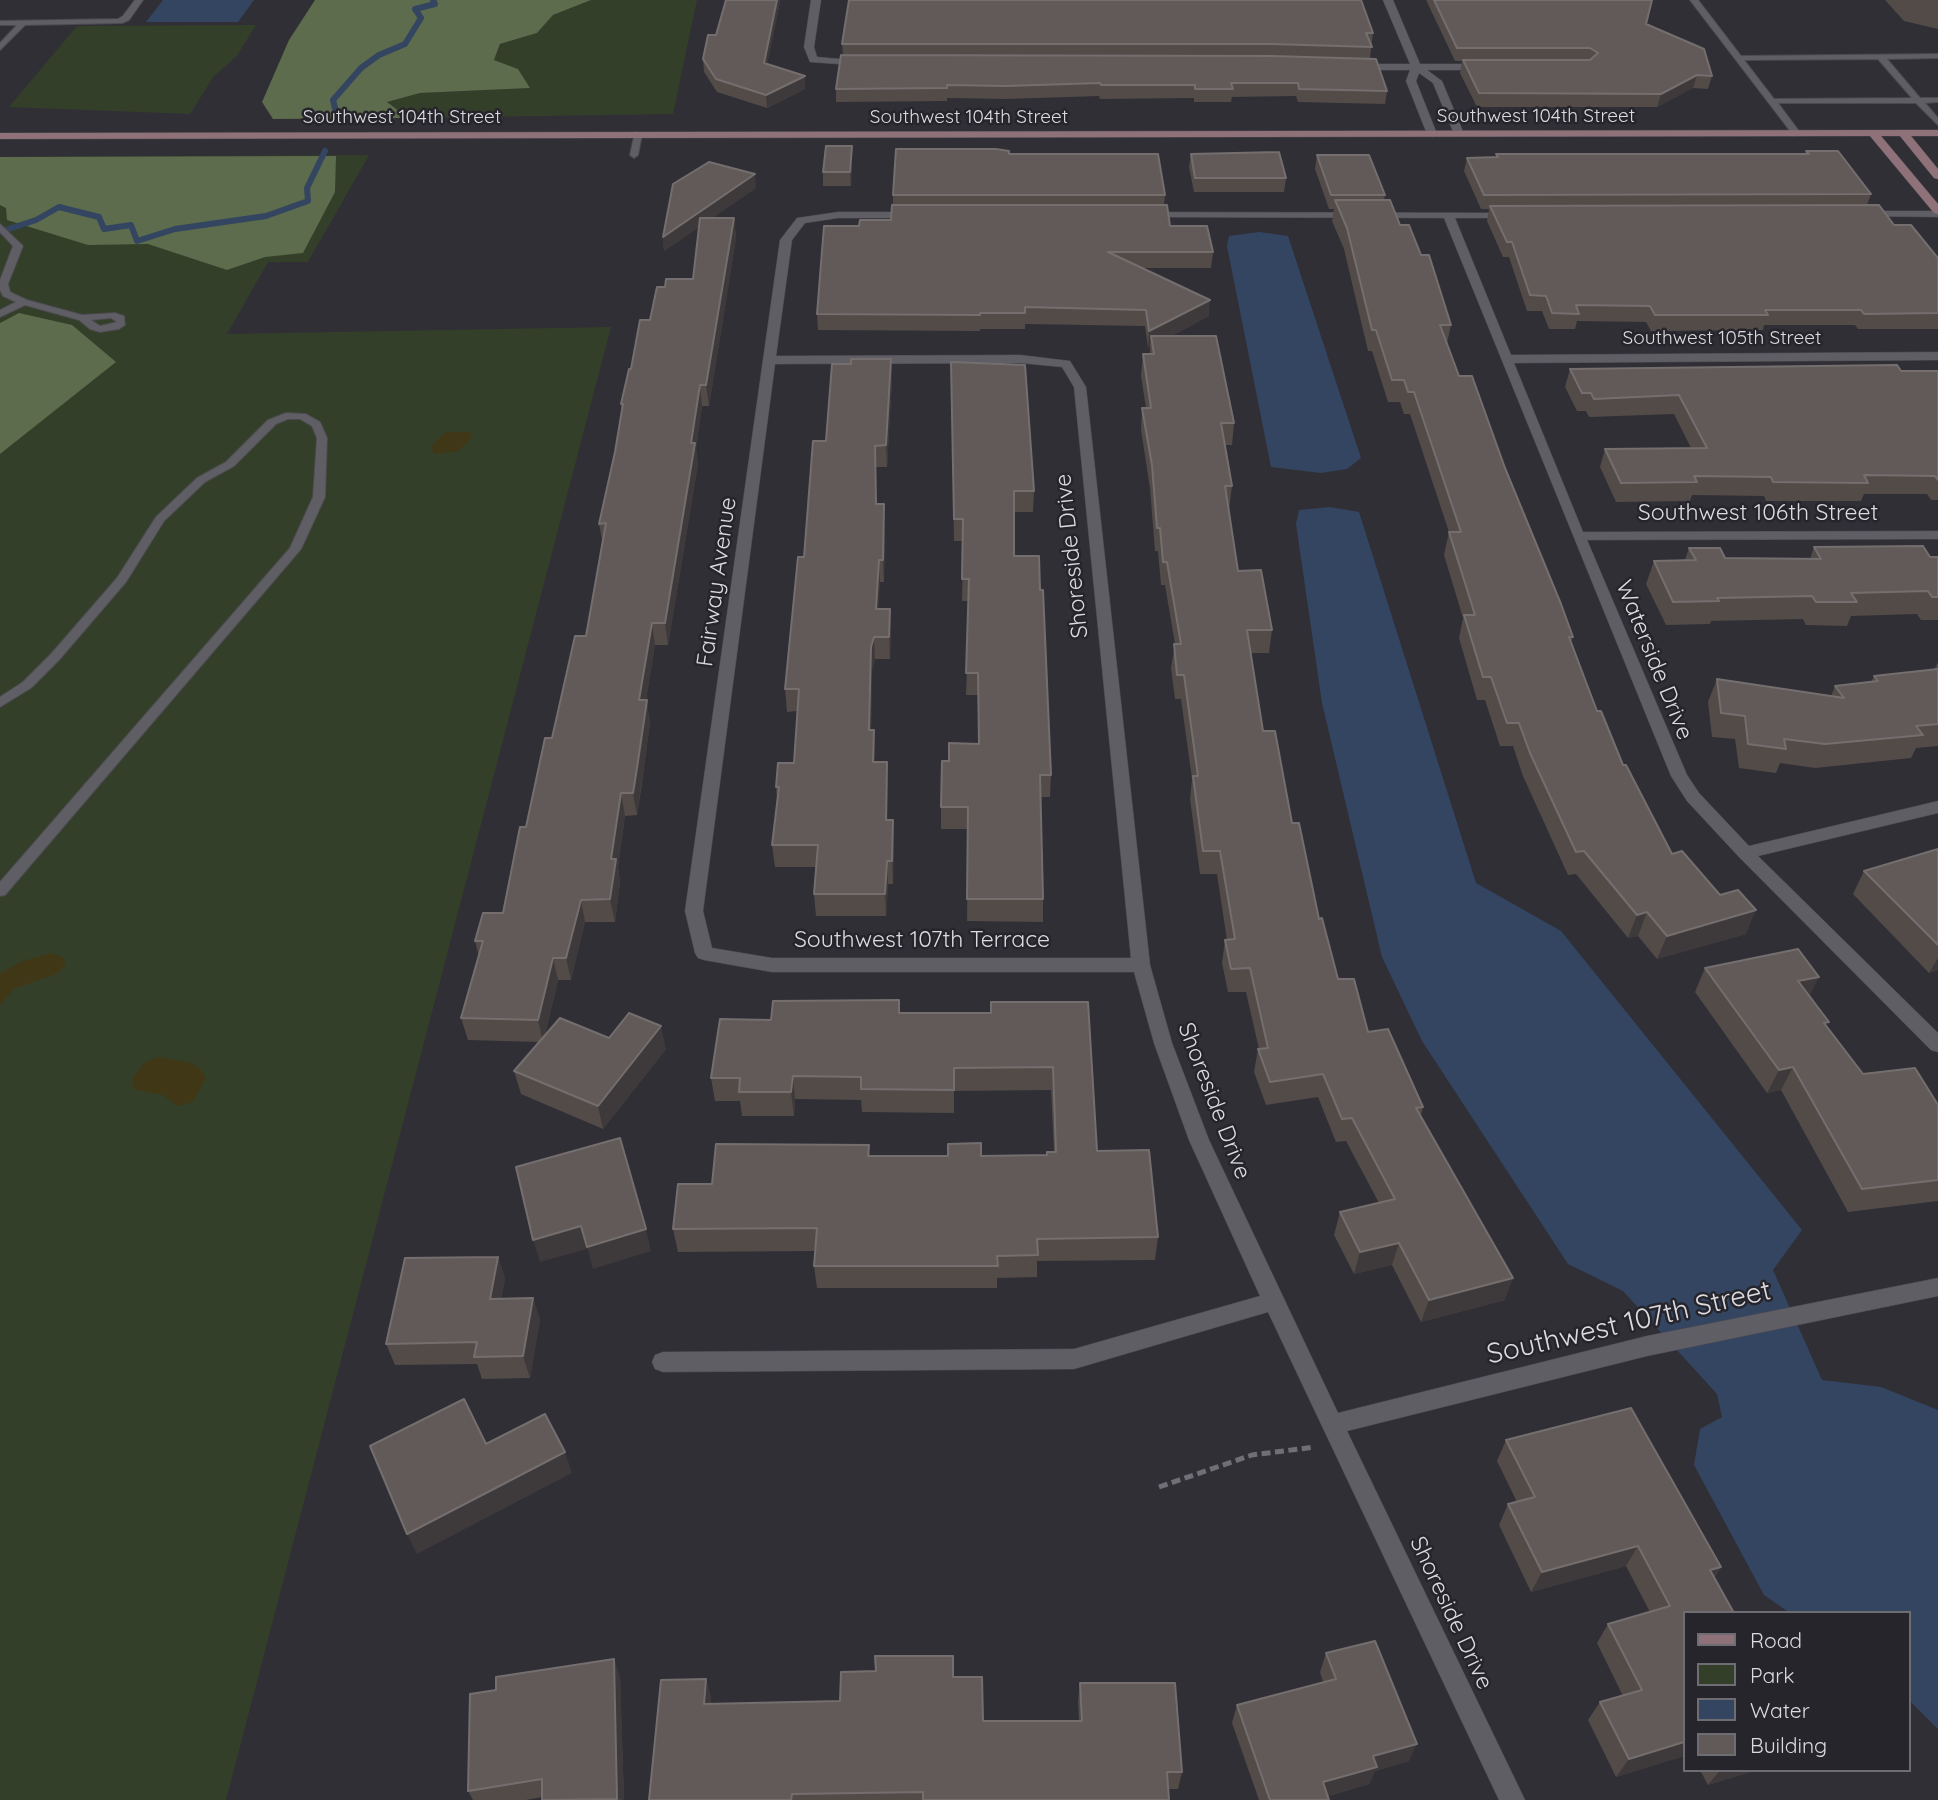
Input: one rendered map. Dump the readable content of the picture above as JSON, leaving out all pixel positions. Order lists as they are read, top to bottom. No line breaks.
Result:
{"streets":{"main road":["Southwest 104th Street"],"street":["Southwest 105th Street","Southwest 106th Street","Shoreside Drive","Fairway Avenue","Waterside Drive","Southwest 107th Terrace","Southwest 107th Street"]},"crossings":[["Southwest 105th Street","Waterside Drive"],["Southwest 106th Street","Waterside Drive"],["Shoreside Drive","Fairway Avenue"],["Shoreside Drive","Southwest 107th Terrace"],["Shoreside Drive","Southwest 107th Street"],["Fairway Avenue","Southwest 107th Terrace"]],"legend":["Road","Park","Water","Building"]}
